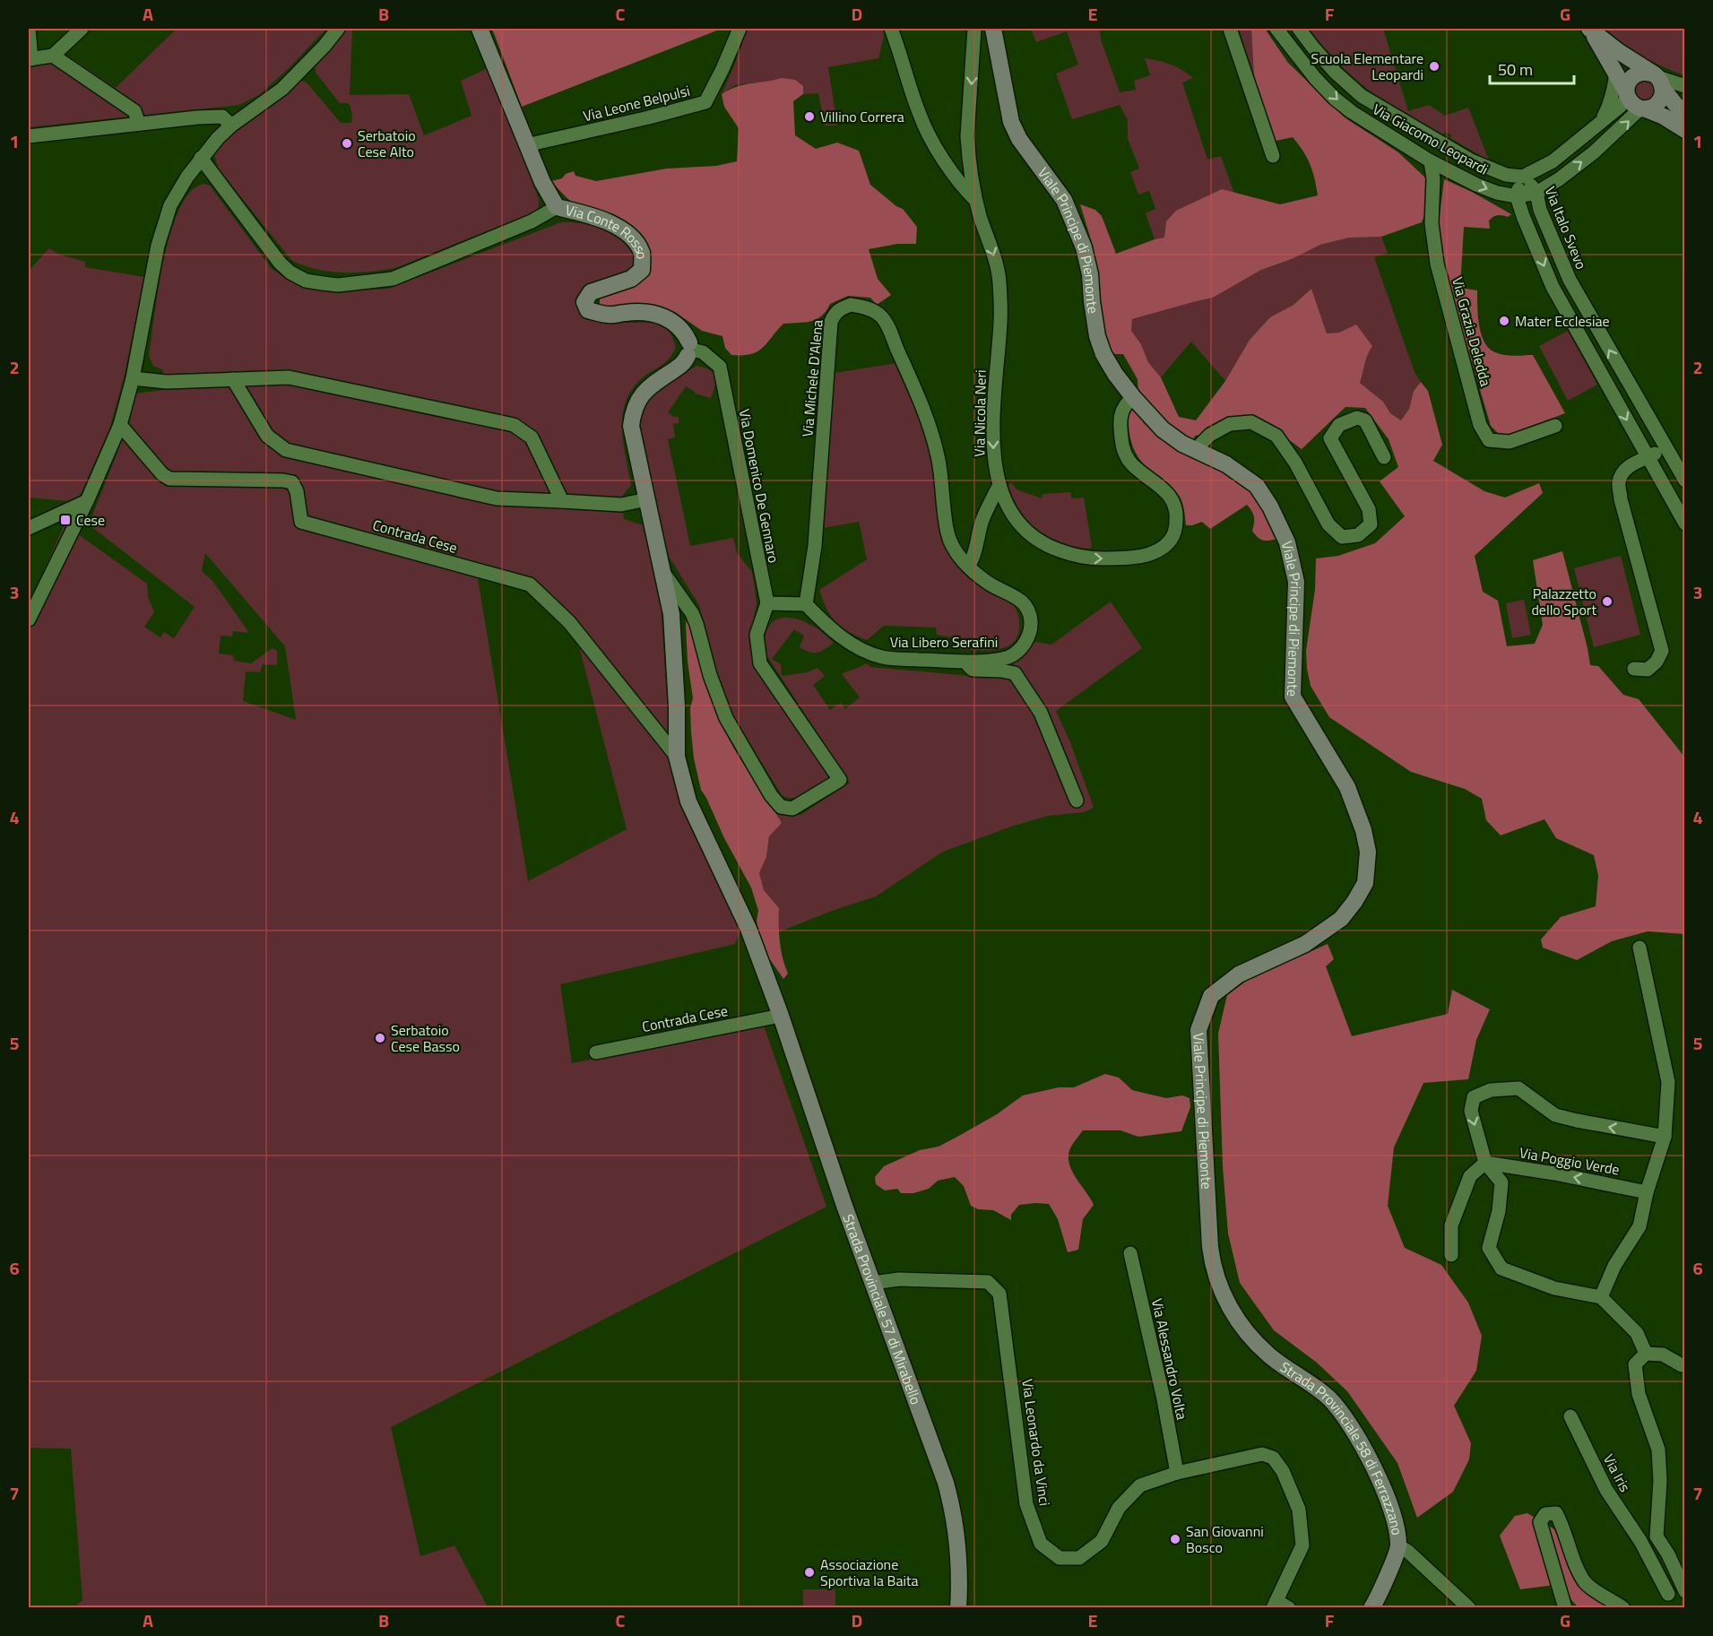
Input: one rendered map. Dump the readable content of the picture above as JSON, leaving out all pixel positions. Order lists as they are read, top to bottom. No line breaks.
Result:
{"streets":{"street":["Via Leone Belpulsi","Via Giacomo Leopardi","Via Italo Svevo","Via Conte Rosso","Viale Principe di Piemonte","Via Grazia Deledda","Via Michele D'Alena","Via Nicola Neri","Via Domenico De Gennaro","Contrada Cese","Via Libero Serafini","Via Poggio Verde","Strada Provinciale 57 di Mirabello","Via Alessandro Volta","Via Leonardo da Vinci","Strada Provinciale 58 di Ferrazzano","Via Iris"]},"crossings":[["Via Leone Belpulsi","Via Conte Rosso"],["Via Giacomo Leopardi","Via Italo Svevo"],["Via Giacomo Leopardi","Via Grazia Deledda"],["Via Conte Rosso","Via Domenico De Gennaro"],["Via Conte Rosso","Strada Provinciale 57 di Mirabello"],["Viale Principe di Piemonte","Via Nicola Neri"],["Viale Principe di Piemonte","Strada Provinciale 58 di Ferrazzano"],["Via Michele D'Alena","Via Libero Serafini"],["Via Domenico De Gennaro","Strada Provinciale 57 di Mirabello"],["Contrada Cese","Strada Provinciale 57 di Mirabello"],["Strada Provinciale 57 di Mirabello","Via Leonardo da Vinci"],["Via Alessandro Volta","Via Leonardo da Vinci"]],"one_way":["Via Poggio Verde"],"places":{"other":["Scuola Elementare Leopardi","Villino Correra","Serbatoio Cese Alto","Mater Ecclesiae","Palazzetto dello Sport","Serbatoio Cese Basso","San Giovanni Bosco","Associazione Sportiva la Baita"],"transit":["Cese"]},"scale_bar":"50 m","grid":{"columns":["A","B","C","D","E","F","G"],"rows":["1","2","3","4","5","6","7"]}}
